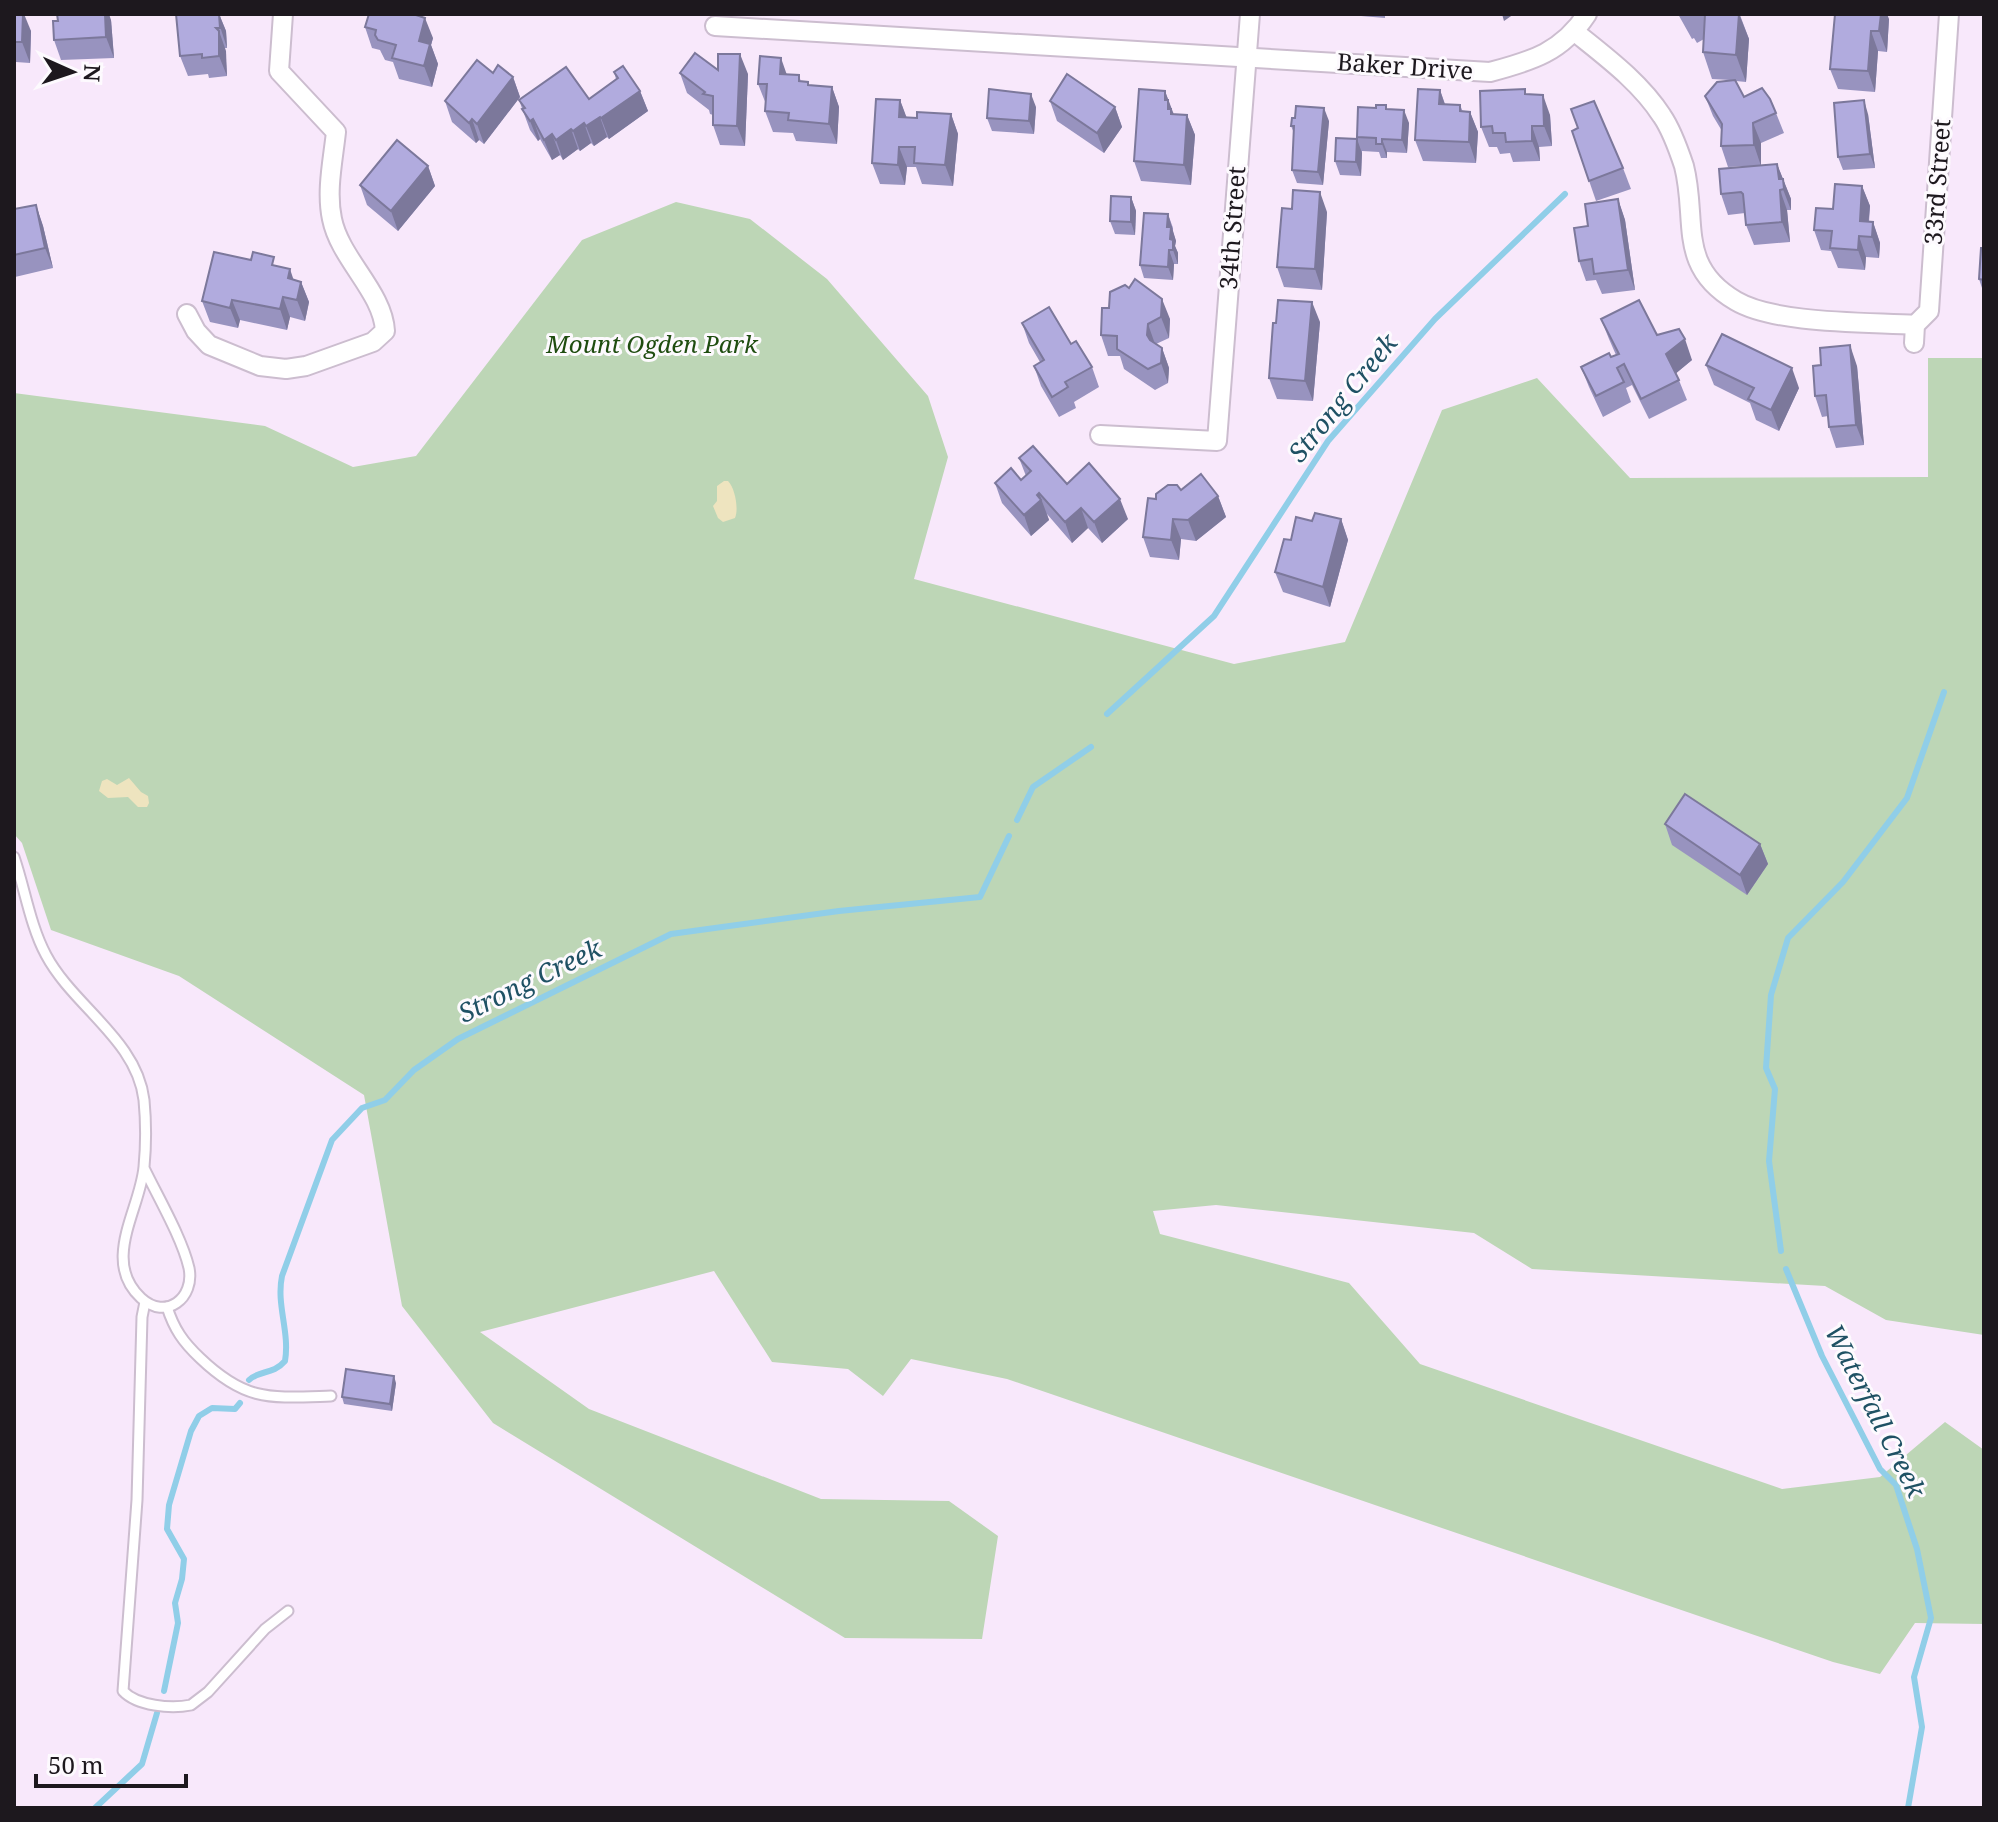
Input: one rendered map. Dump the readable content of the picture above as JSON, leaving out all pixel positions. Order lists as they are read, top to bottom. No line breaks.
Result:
{"streets":{"street":["Baker Drive","33rd Street","34th Street"]},"crossings":[["Baker Drive","33rd Street"],["Baker Drive","34th Street"]],"water":["Strong Creek","Waterfall Creek"],"parks":["Mount Ogden Park"],"scale_bar":"50 m","north":"right"}
